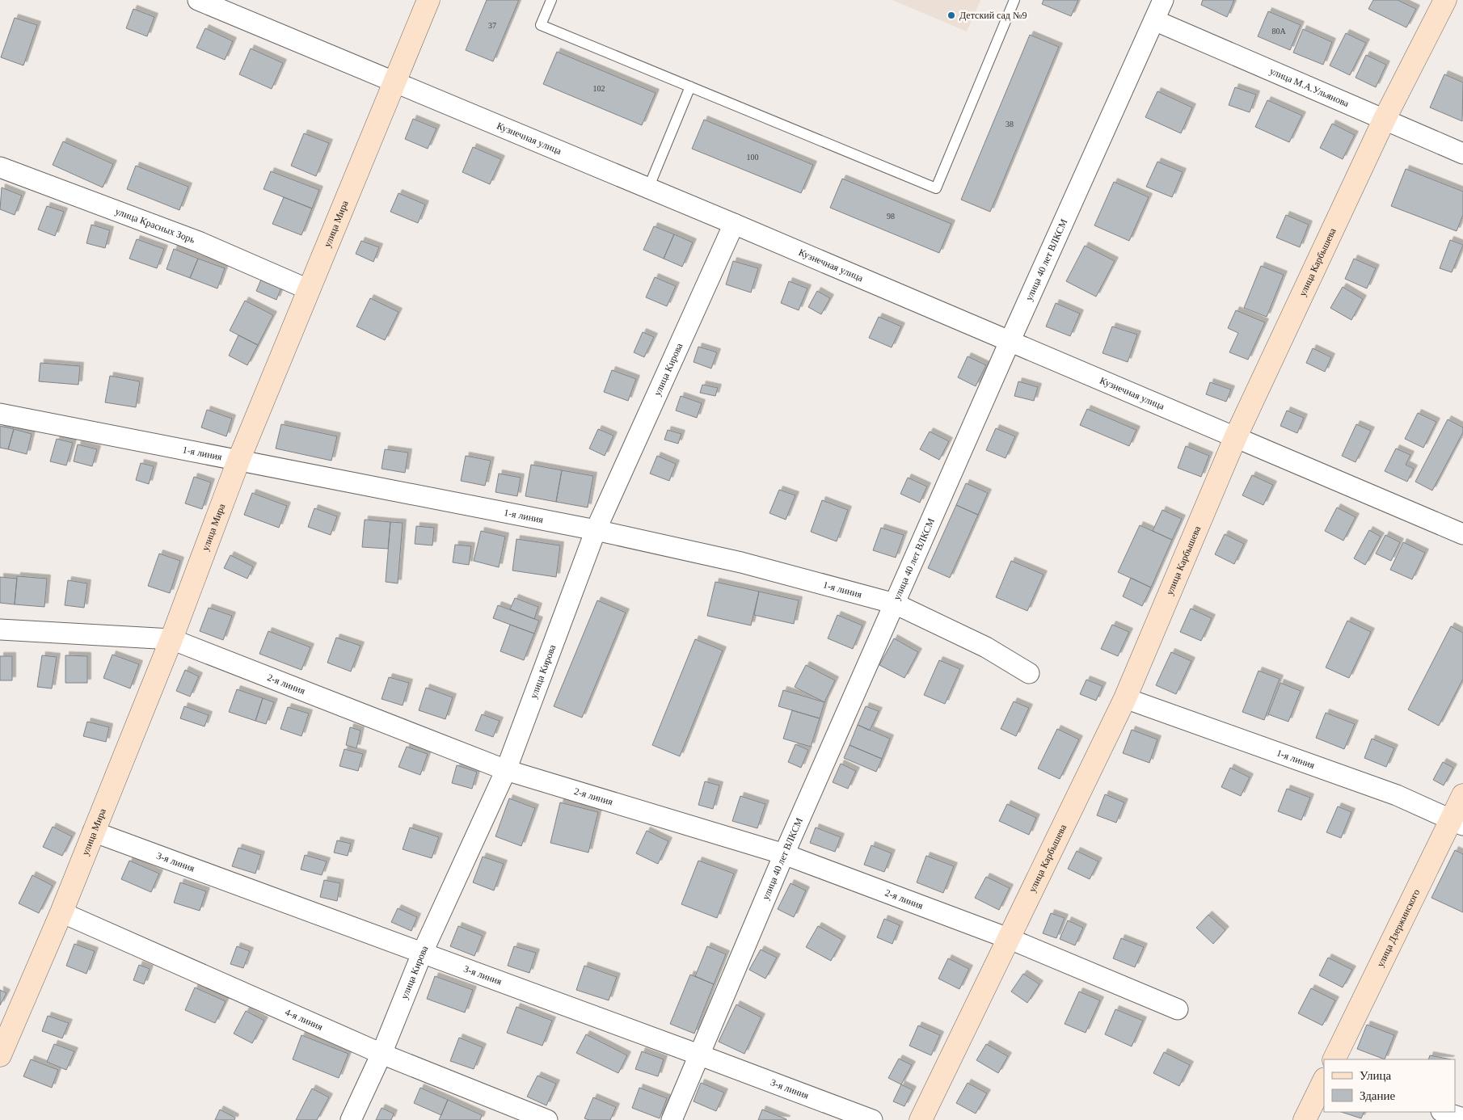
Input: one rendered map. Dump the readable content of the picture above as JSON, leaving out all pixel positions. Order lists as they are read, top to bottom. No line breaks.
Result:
{"streets":{"street":["улица М.А.Ульянова","Кузнечная улица","улица Мира","улица Красных Зорь","улица 40 лет ВЛКСМ","улица Карбышева","улица Кирова","1-я линия","2-я линия","3-я линия","улица Дзержинского","4-я линия"]},"crossings":[["улица М.А.Ульянова","улица 40 лет ВЛКСМ"],["улица М.А.Ульянова","улица Карбышева"],["Кузнечная улица","улица Мира"],["Кузнечная улица","улица 40 лет ВЛКСМ"],["Кузнечная улица","улица Карбышева"],["Кузнечная улица","улица Кирова"],["улица Мира","улица Красных Зорь"],["улица Мира","1-я линия"],["улица Мира","2-я линия"],["улица Мира","3-я линия"],["улица Мира","4-я линия"],["улица 40 лет ВЛКСМ","1-я линия"],["улица 40 лет ВЛКСМ","2-я линия"],["улица 40 лет ВЛКСМ","3-я линия"],["улица Карбышева","1-я линия"],["улица Карбышева","2-я линия"],["улица Кирова","1-я линия"],["улица Кирова","2-я линия"],["улица Кирова","3-я линия"],["улица Кирова","4-я линия"],["1-я линия","улица Дзержинского"]],"places":["Детский сад №9"],"house_numbers":["37","80А","102","38","100","98"],"legend":["Улица","Здание"]}
